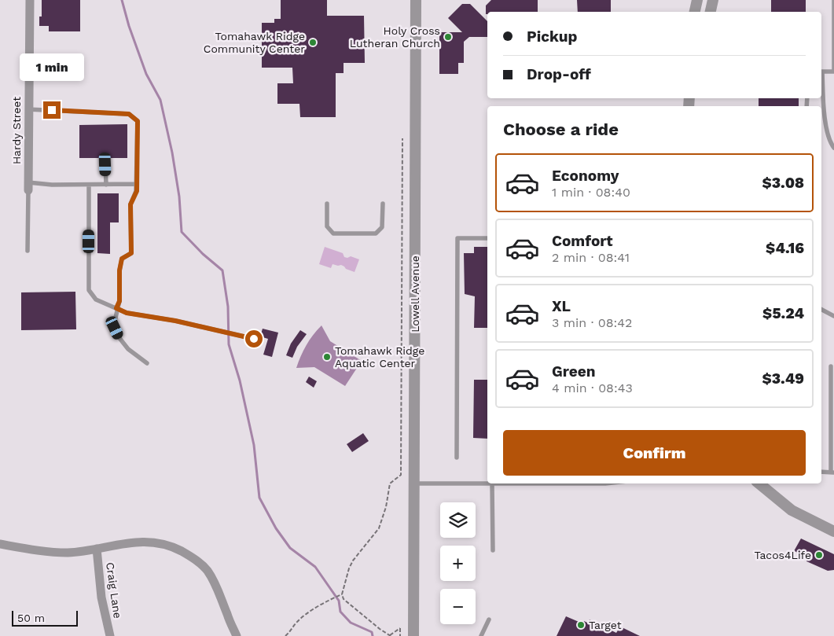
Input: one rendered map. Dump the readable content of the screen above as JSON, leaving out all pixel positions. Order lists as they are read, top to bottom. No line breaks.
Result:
{"streets":{"street":["Hardy Street","Lowell Avenue","Craig Lane"]},"places":["Holy Cross Lutheran Church","Tomahawk Ridge Community Center","Tomahawk Ridge Aquatic Center","Tacos4Life","Target"],"scale_bar":"50 m","page":{"banner":["Pickup","Drop-off"],"bubble":"1 min","heading":"Choose a ride","list":[{"name":"Economy","note":"1 min · 08:40","value":"$3.08"},{"name":"Comfort","note":"2 min · 08:41","value":"$4.16"},{"name":"XL","note":"3 min · 08:42","value":"$5.24"},{"name":"Green","note":"4 min · 08:43","value":"$3.49"}],"buttons":"Confirm","map_buttons":["+","−"],"scale":"50 m"}}
